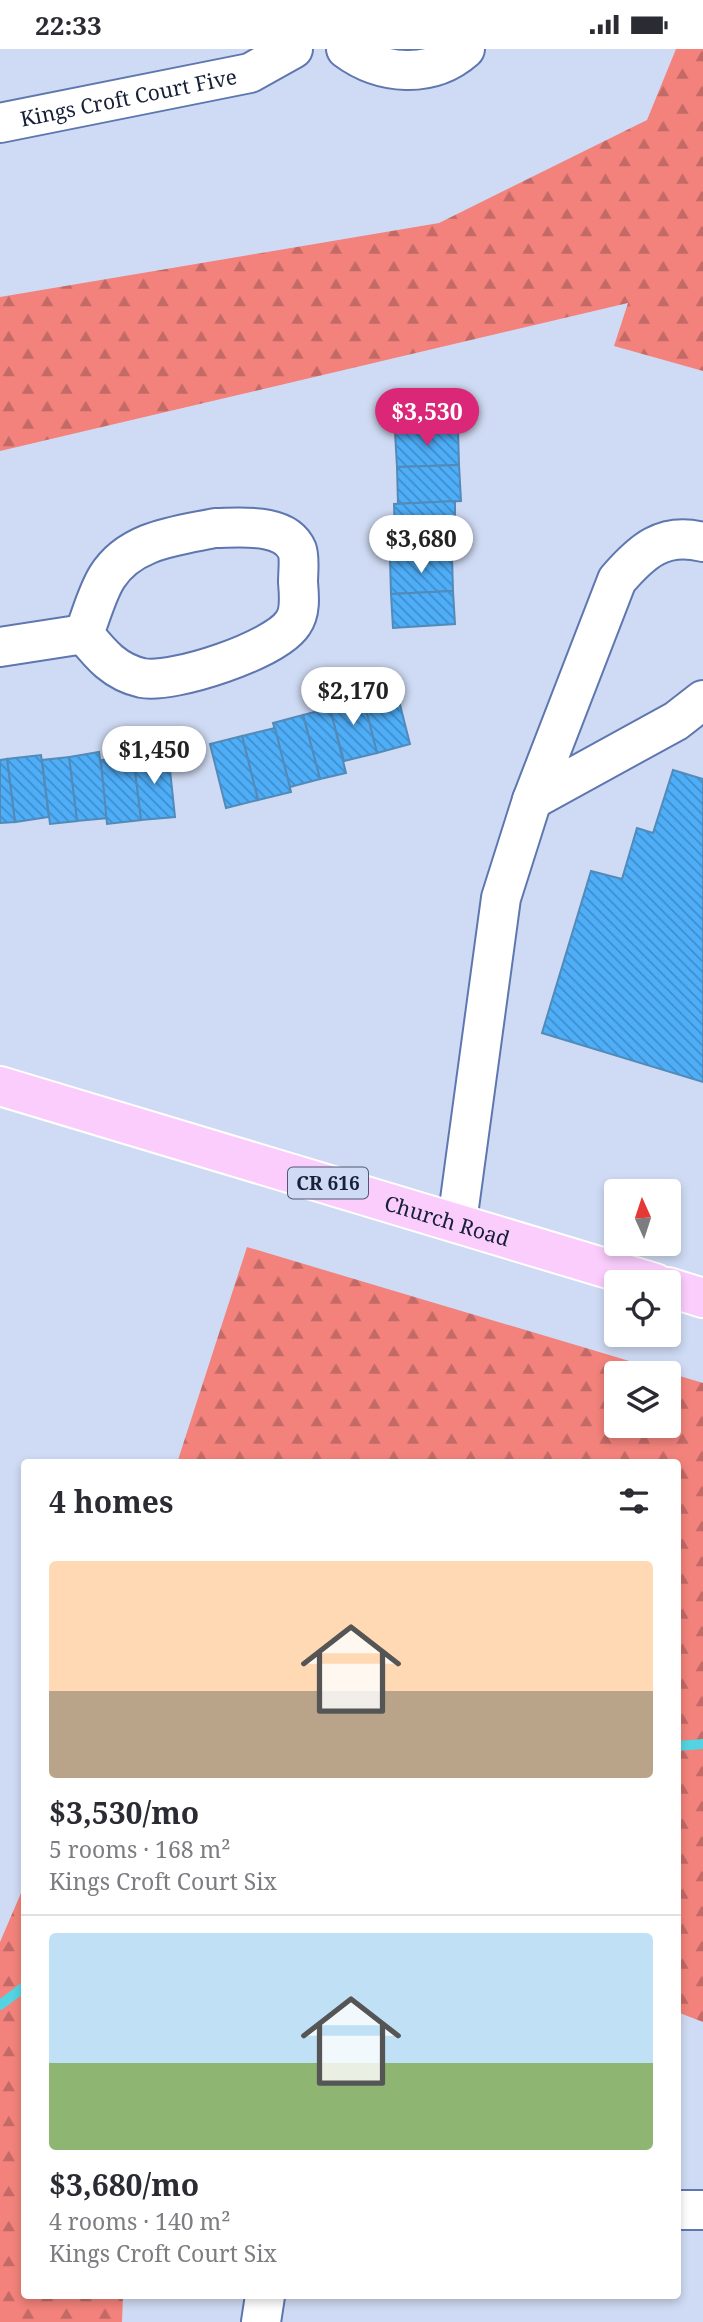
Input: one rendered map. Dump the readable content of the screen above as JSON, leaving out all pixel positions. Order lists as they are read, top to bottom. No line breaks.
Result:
{"streets":{"main road":["CR 616","Church Road"],"street":["Kings Croft Court Five"]},"north":"top","page":{"status":"22:33","price":["$3,530","$3,680","$2,170","$1,450"],"heading":"4 homes","list":[{"name":"$3,530/mo","note":"5 rooms · 168 m² · Kings Croft Court Six"},{"name":"$3,680/mo","note":"4 rooms · 140 m² · Kings Croft Court Six"}]}}
